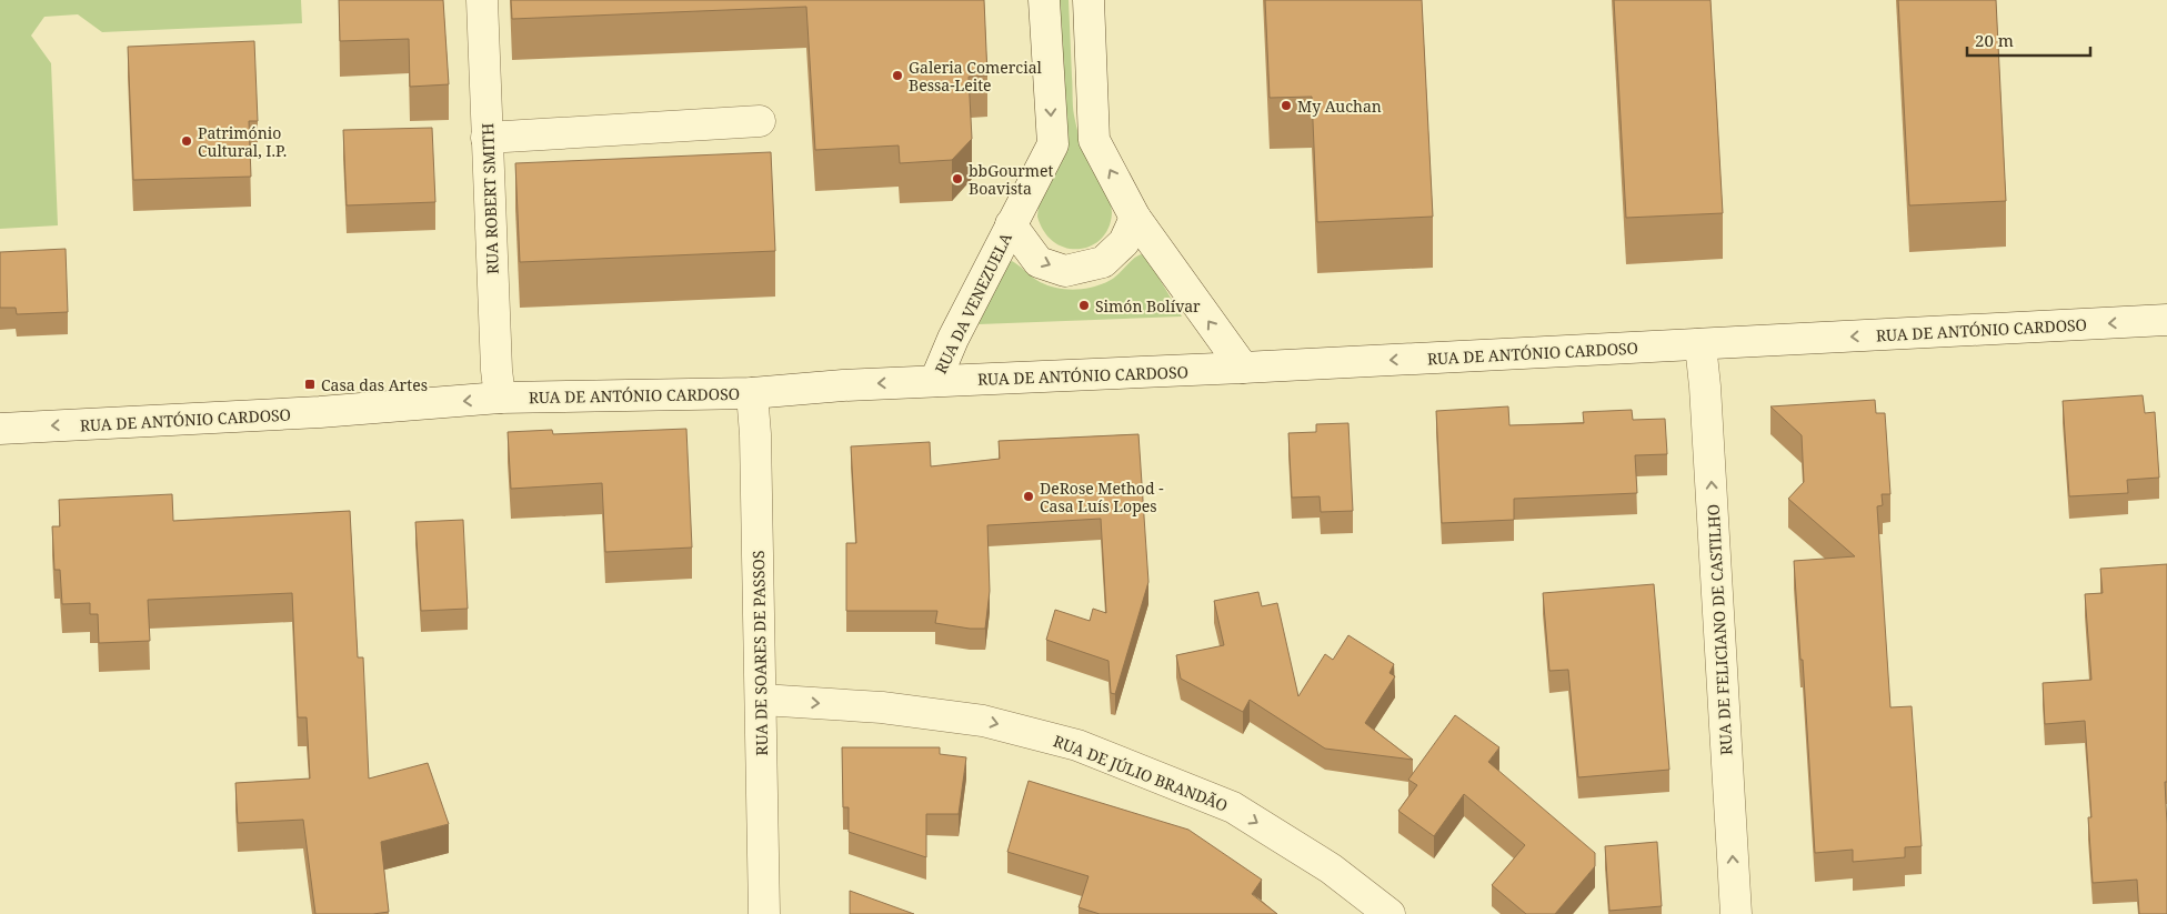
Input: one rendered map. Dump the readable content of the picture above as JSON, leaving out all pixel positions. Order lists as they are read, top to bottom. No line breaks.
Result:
{"streets":{"street":["RUA ROBERT SMITH","RUA DA VENEZUELA","RUA DE ANTÓNIO CARDOSO","RUA DE FELICIANO DE CASTILHO","RUA DE SOARES DE PASSOS","RUA DE JÚLIO BRANDÃO"]},"crossings":[["RUA ROBERT SMITH","RUA DE ANTÓNIO CARDOSO"],["RUA DA VENEZUELA","RUA DE ANTÓNIO CARDOSO"],["RUA DE ANTÓNIO CARDOSO","RUA DE FELICIANO DE CASTILHO"],["RUA DE ANTÓNIO CARDOSO","RUA DE SOARES DE PASSOS"],["RUA DE SOARES DE PASSOS","RUA DE JÚLIO BRANDÃO"]],"one_way":["RUA DE ANTÓNIO CARDOSO","RUA DE FELICIANO DE CASTILHO","RUA DE JÚLIO BRANDÃO"],"places":{"other":["Galeria Comercial Bessa-Leite","My Auchan","Património Cultural, I.P.","bbGourmet Boavista","Simón Bolívar","DeRose Method - Casa Luís Lopes"],"transit":["Casa das Artes"]},"scale_bar":"20 m"}
